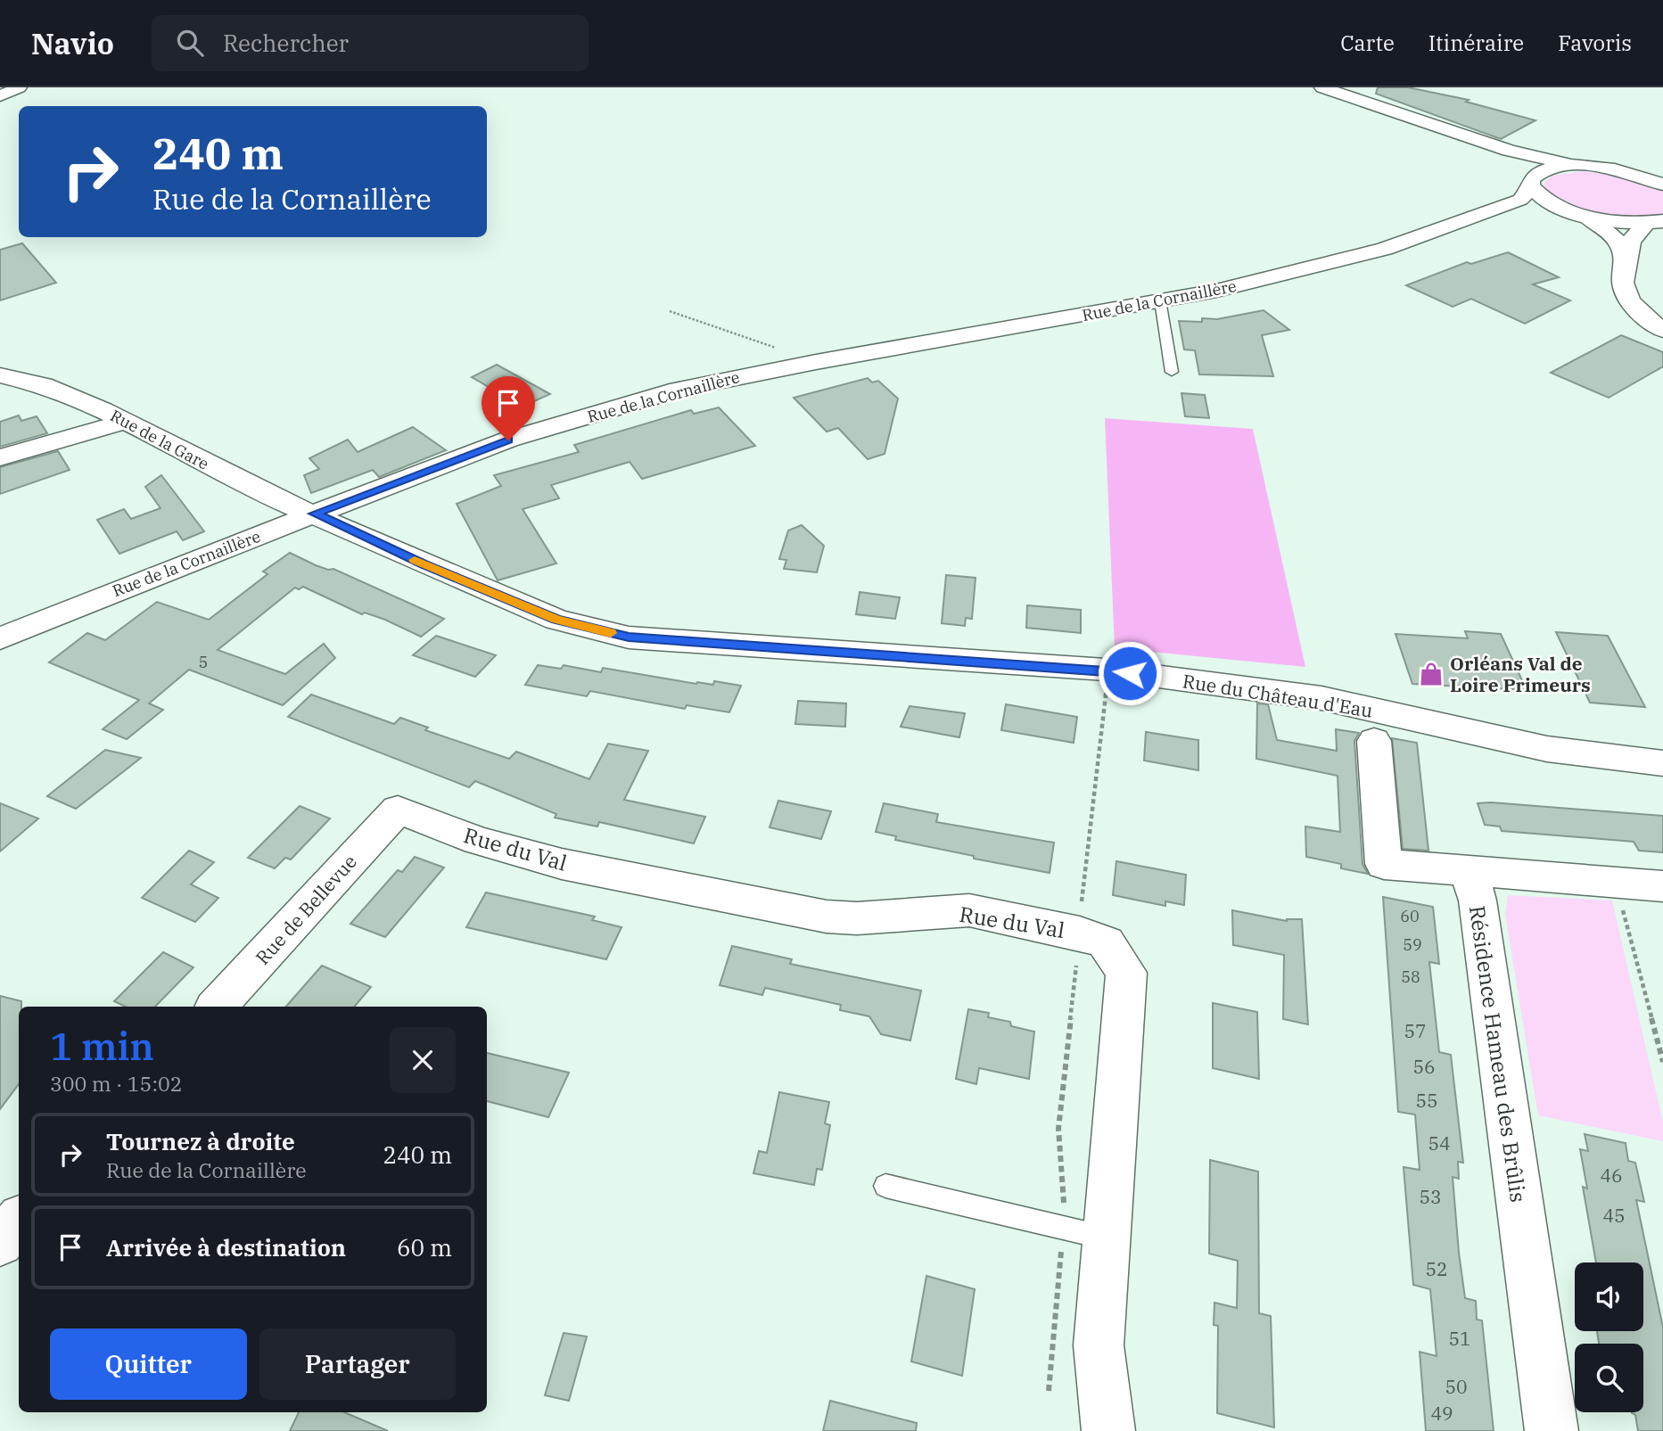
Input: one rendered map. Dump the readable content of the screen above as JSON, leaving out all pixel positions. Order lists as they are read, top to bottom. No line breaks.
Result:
{"streets":{"street":["Rue de la Cornaillère","Rue de la Gare","Rue du Château d'Eau","Rue du Val","Rue de Bellevue","Résidence Hameau des Brûlis"]},"crossings":[["Rue de la Cornaillère","Rue de la Gare"],["Rue de la Cornaillère","Rue du Château d'Eau"],["Rue de la Gare","Rue du Château d'Eau"],["Rue du Val","Rue de Bellevue"]],"places":{"shop":["Orléans Val de Loire Primeurs"]},"house_numbers":["5","60","59","58","57","56","55","54","46","53","45","52","51","50","49"],"page":{"header":"Navio","search":"Rechercher","nav":["Carte","Itinéraire","Favoris"],"turn":["240 m","Rue de la Cornaillère"],"heading":["1 min","300 m · 15:02"],"list":[{"name":"Tournez à droite","note":"Rue de la Cornaillère","value":"240 m"},{"name":"Arrivée à destination","value":"60 m"}],"buttons":["Quitter","Partager"]}}
